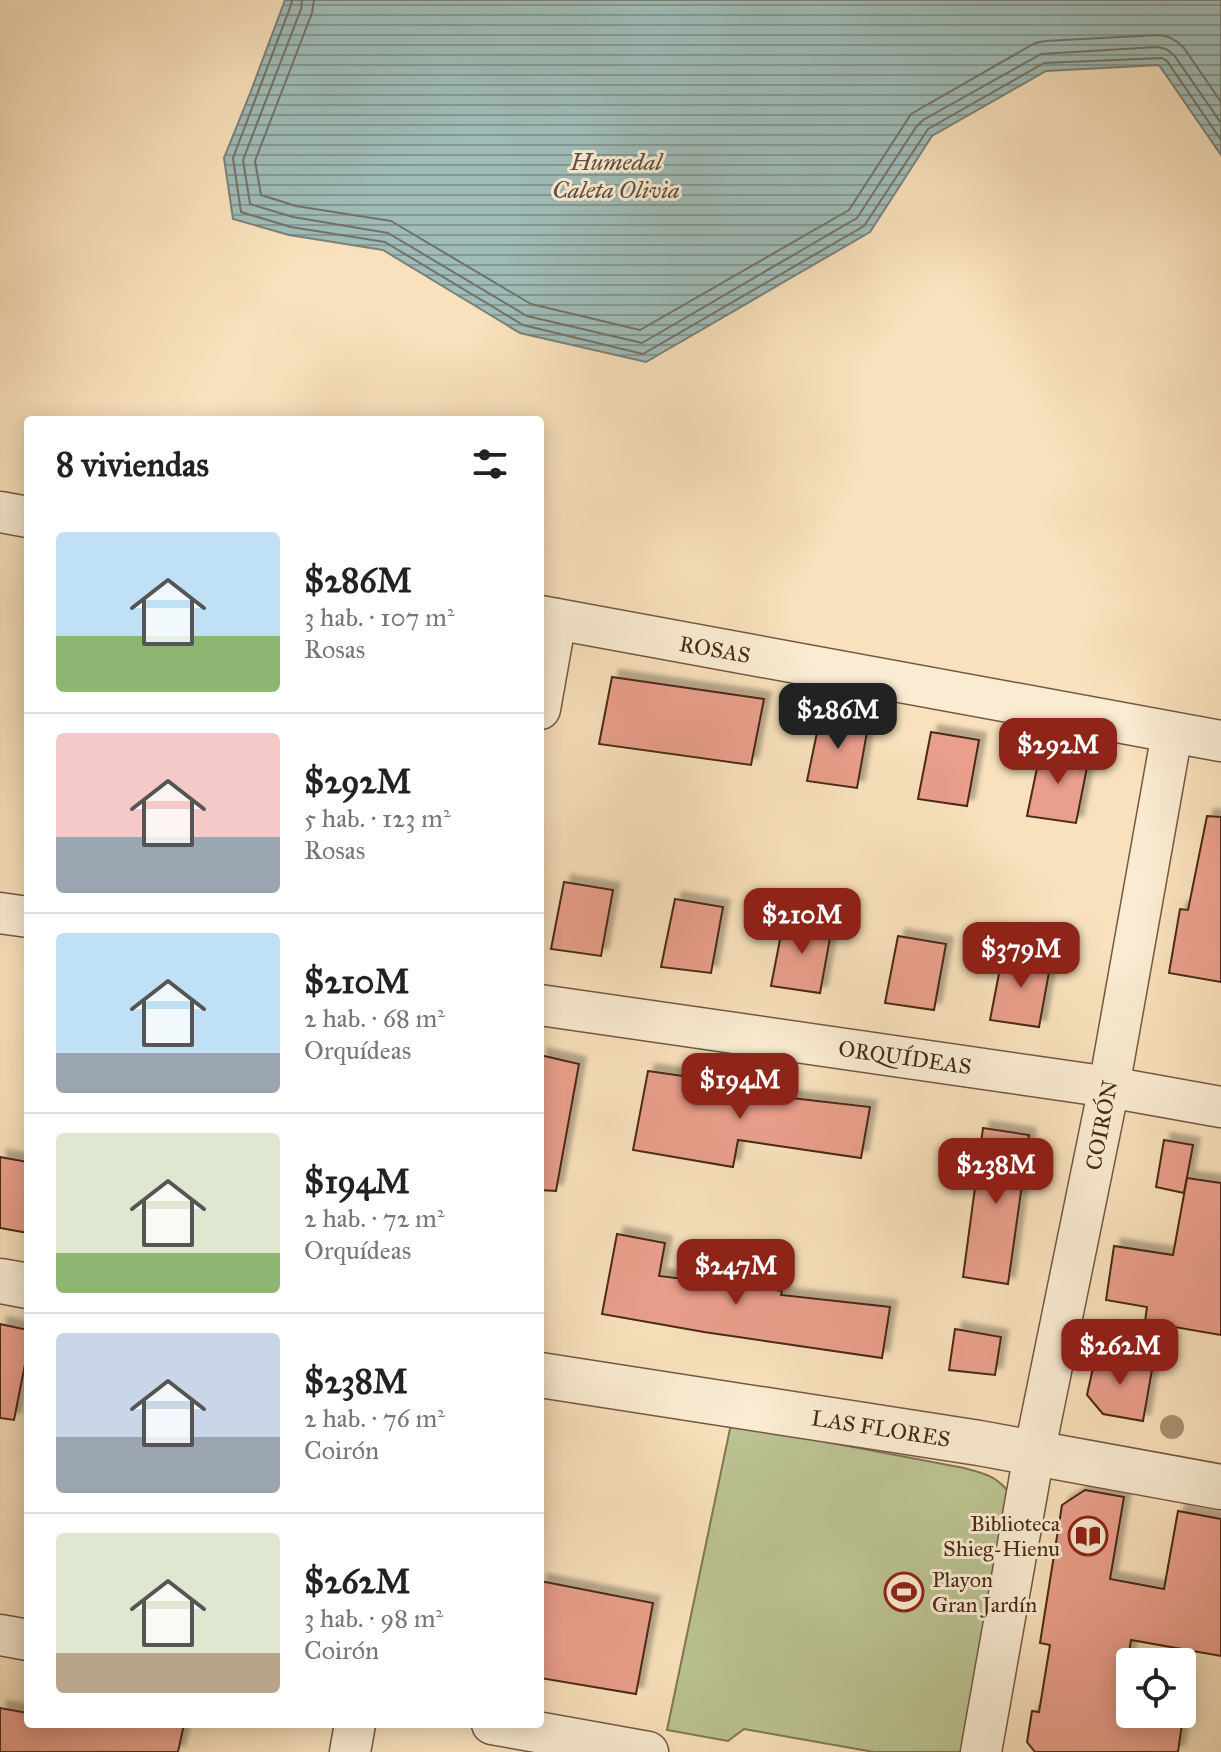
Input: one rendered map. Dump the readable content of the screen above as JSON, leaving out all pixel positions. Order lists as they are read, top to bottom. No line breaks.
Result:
{"streets":{"street":["ROSAS","ORQUÍDEAS","COIRÓN","LAS FLORES"]},"crossings":[["ROSAS","COIRÓN"],["ORQUÍDEAS","COIRÓN"],["COIRÓN","LAS FLORES"]],"water":["Humedal Caleta Olivia"],"places":{"library":["Biblioteca Shieg-Hienu"],"sports":["Playon Gran Jardín"]},"page":{"heading":"8 viviendas","list":[{"name":"$286M","note":"3 hab. · 107 m² · Rosas"},{"name":"$292M","note":"5 hab. · 123 m² · Rosas"},{"name":"$210M","note":"2 hab. · 68 m² · Orquídeas"},{"name":"$194M","note":"2 hab. · 72 m² · Orquídeas"},{"name":"$238M","note":"2 hab. · 76 m² · Coirón"},{"name":"$262M","note":"3 hab. · 98 m² · Coirón"}],"price":["$286M","$292M","$210M","$379M","$194M","$238M","$247M","$262M"]}}
